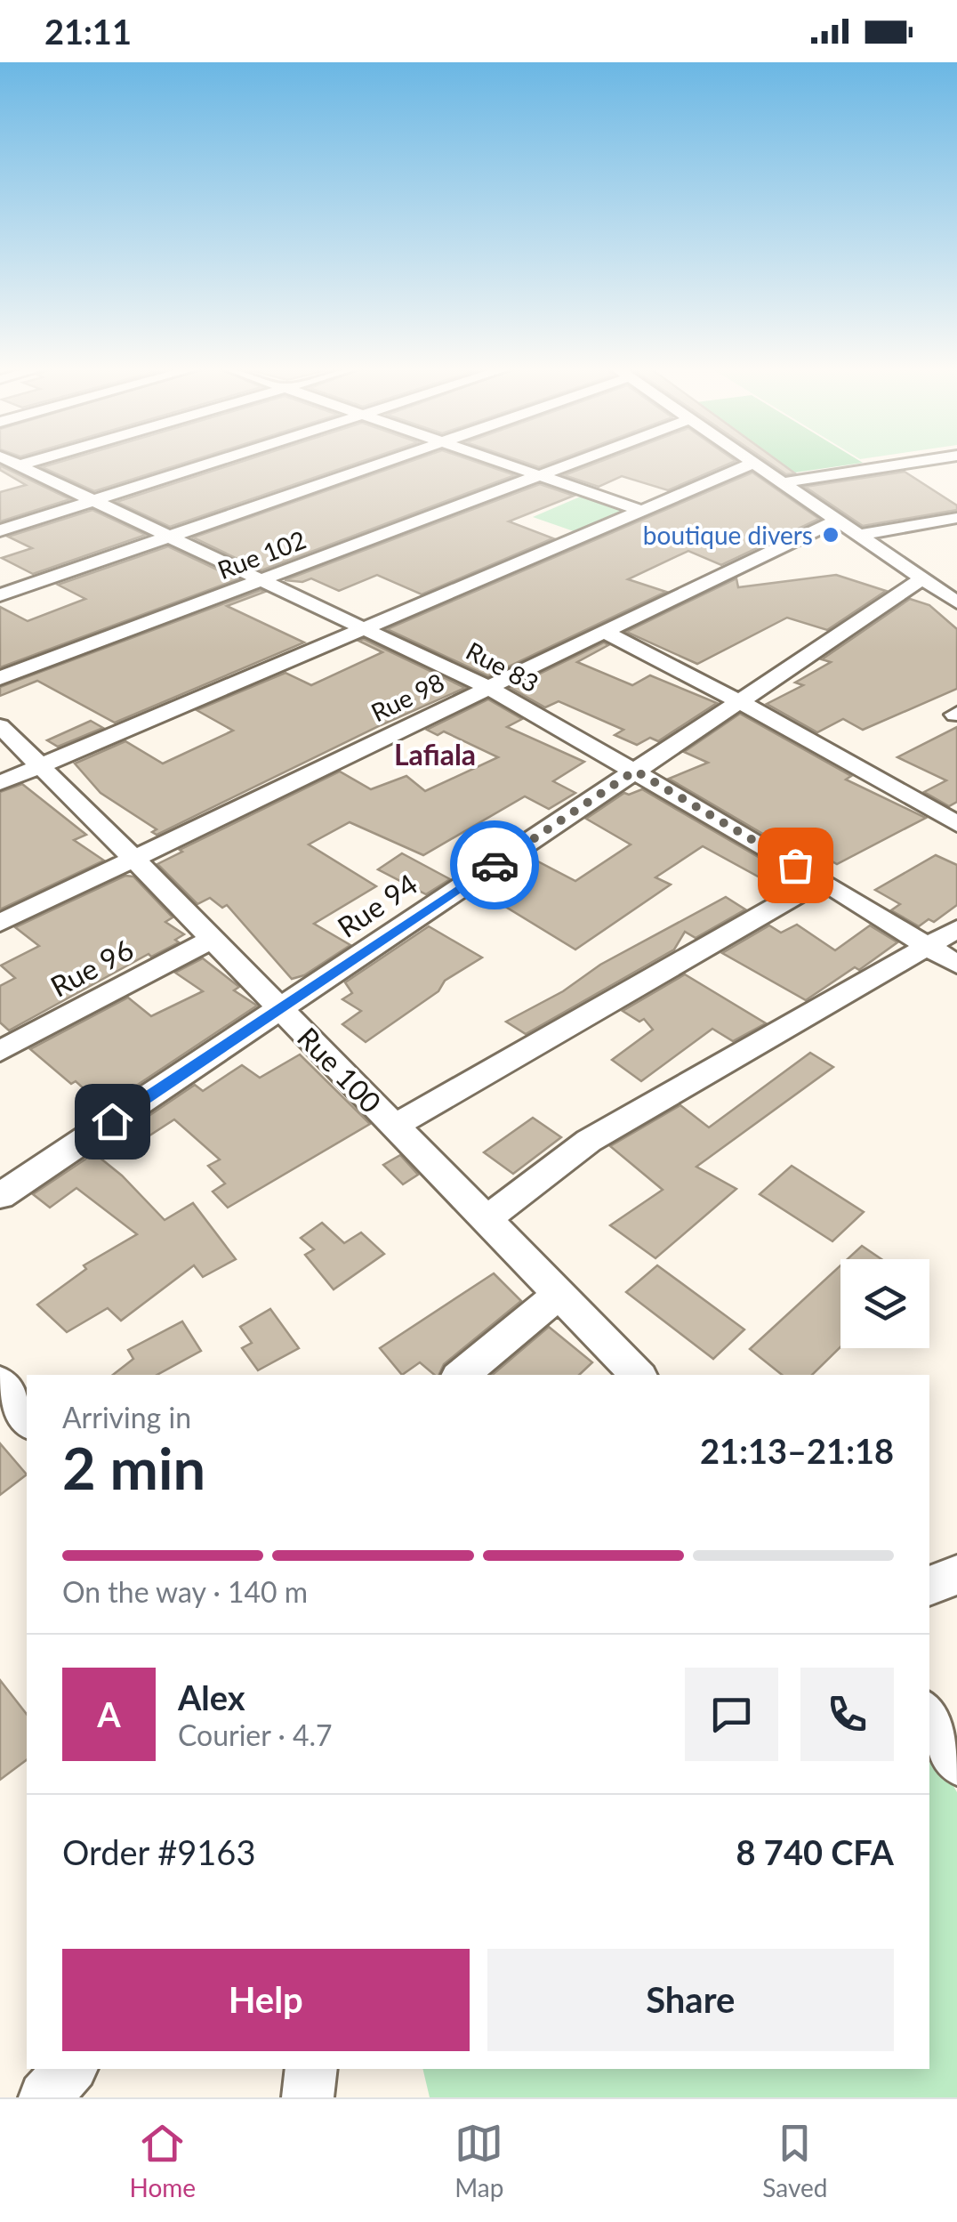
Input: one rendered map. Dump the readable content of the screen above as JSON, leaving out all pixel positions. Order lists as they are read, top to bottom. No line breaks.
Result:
{"streets":{"street":["Rue 102","Rue 83","Rue 98","Rue 94","Rue 96","Rue 100"]},"crossings":[["Rue 102","Rue 83"],["Rue 83","Rue 98"],["Rue 83","Rue 94"],["Rue 98","Rue 100"],["Rue 94","Rue 100"],["Rue 96","Rue 100"]],"districts":["Lafiala"],"places":["boutique divers"],"page":{"status":"21:11","heading":["2 min","Arriving in","21:13–21:18"],"panel":["Alex","Courier · 4.7","Order #9163","8 740 CFA"],"bar":"On the way · 140 m","round":"A","buttons":["Help","Share"],"tabs":["Home","Map","Saved"]}}
